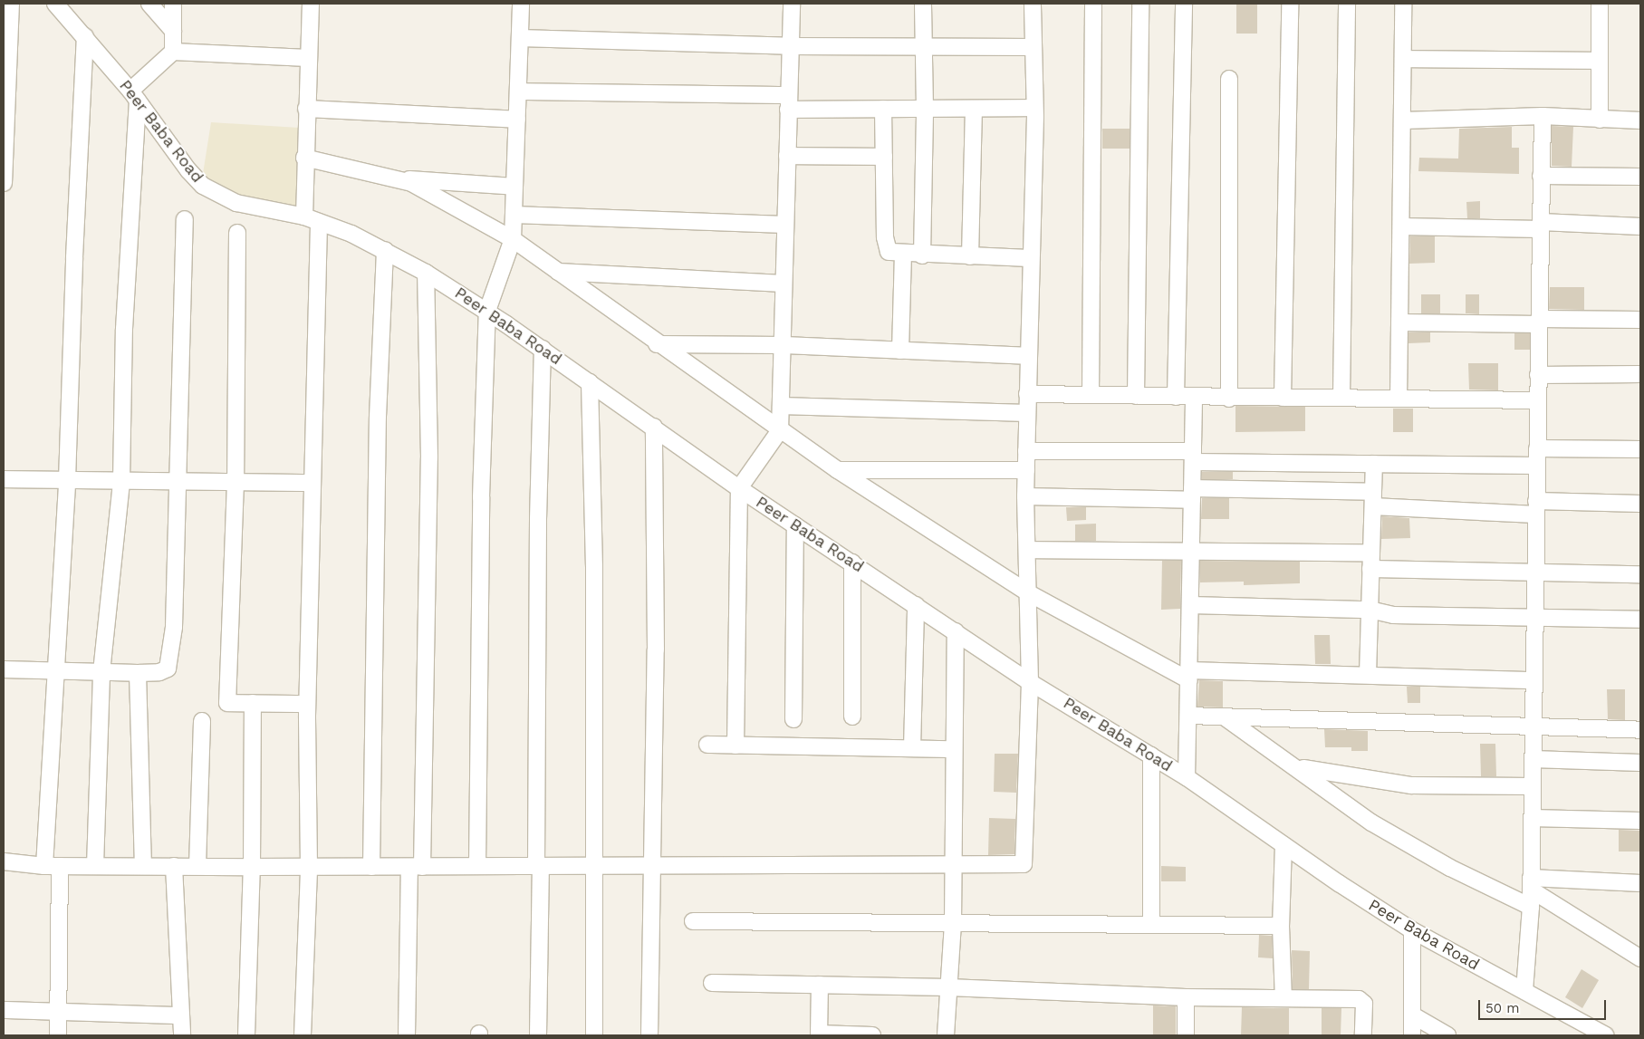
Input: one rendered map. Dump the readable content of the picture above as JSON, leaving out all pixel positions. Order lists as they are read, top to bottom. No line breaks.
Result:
{"streets":{"street":["Peer Baba Road"]},"scale_bar":"50 m"}
